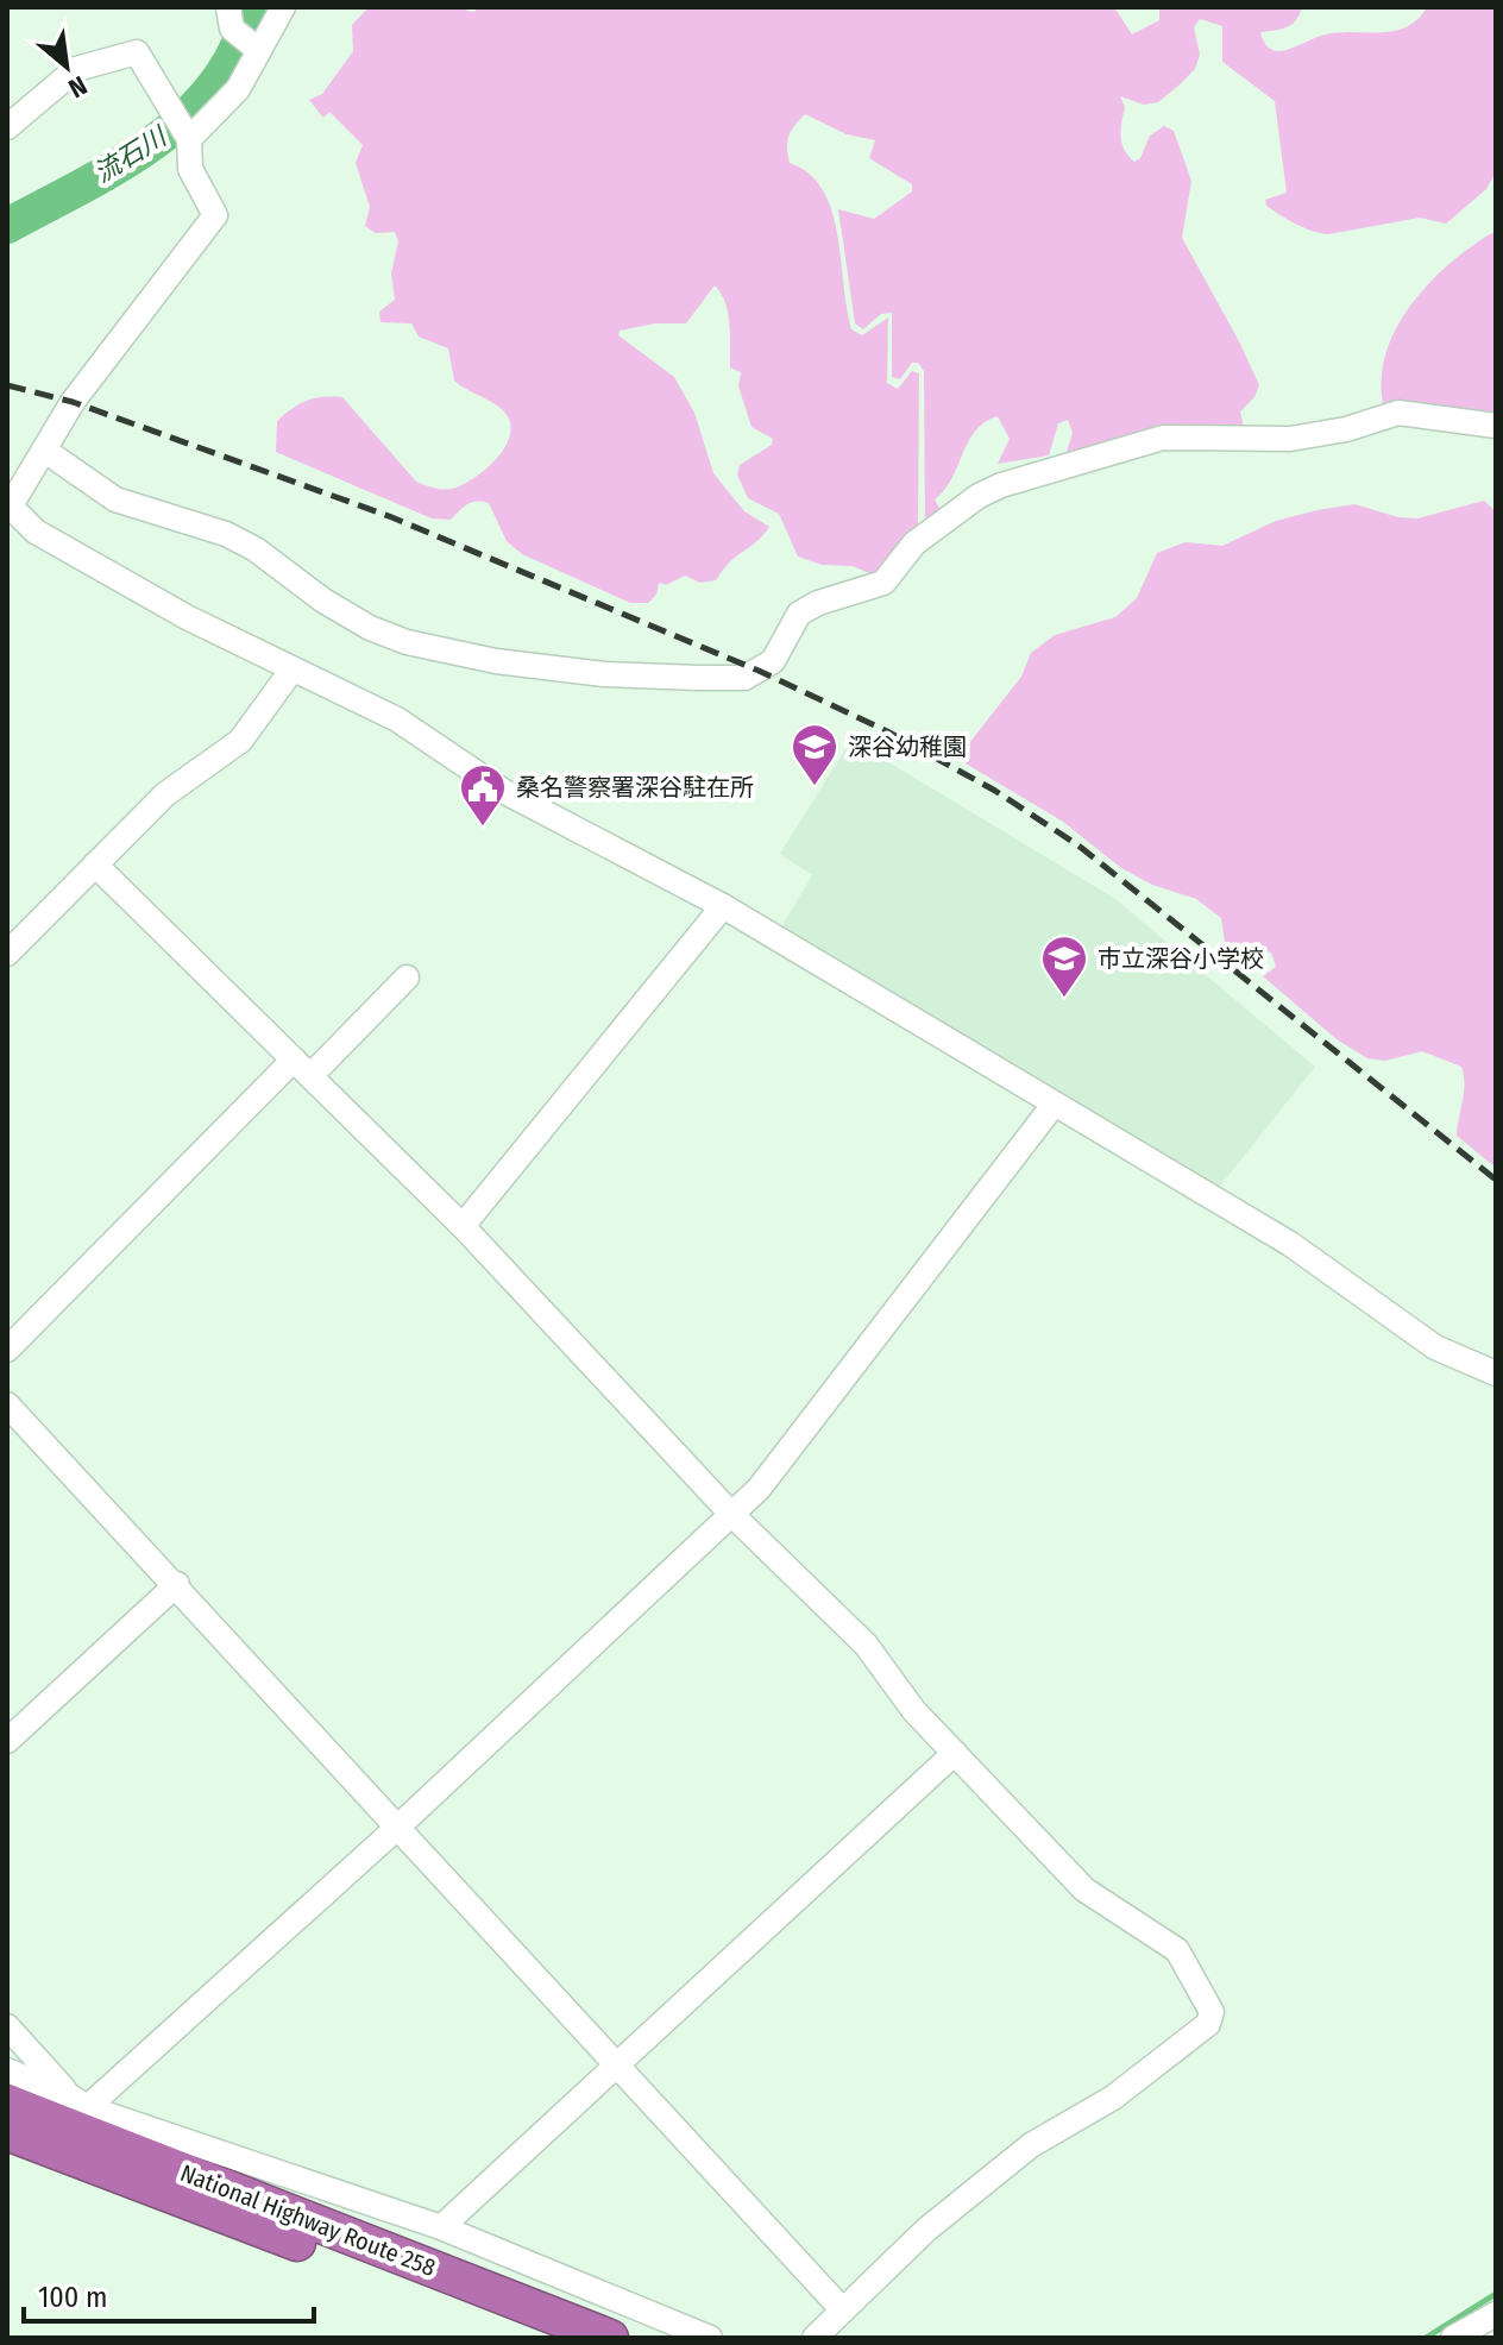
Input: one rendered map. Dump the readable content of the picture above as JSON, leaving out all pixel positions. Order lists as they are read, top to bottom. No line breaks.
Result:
{"streets":{"highway":["National Highway Route 258"]},"water":["流石川"],"places":{"school or university":["深谷幼稚園","市立深谷小学校"],"public building":["桑名警察署深谷駐在所"]},"scale_bar":"100 m","north":"bottom right"}
